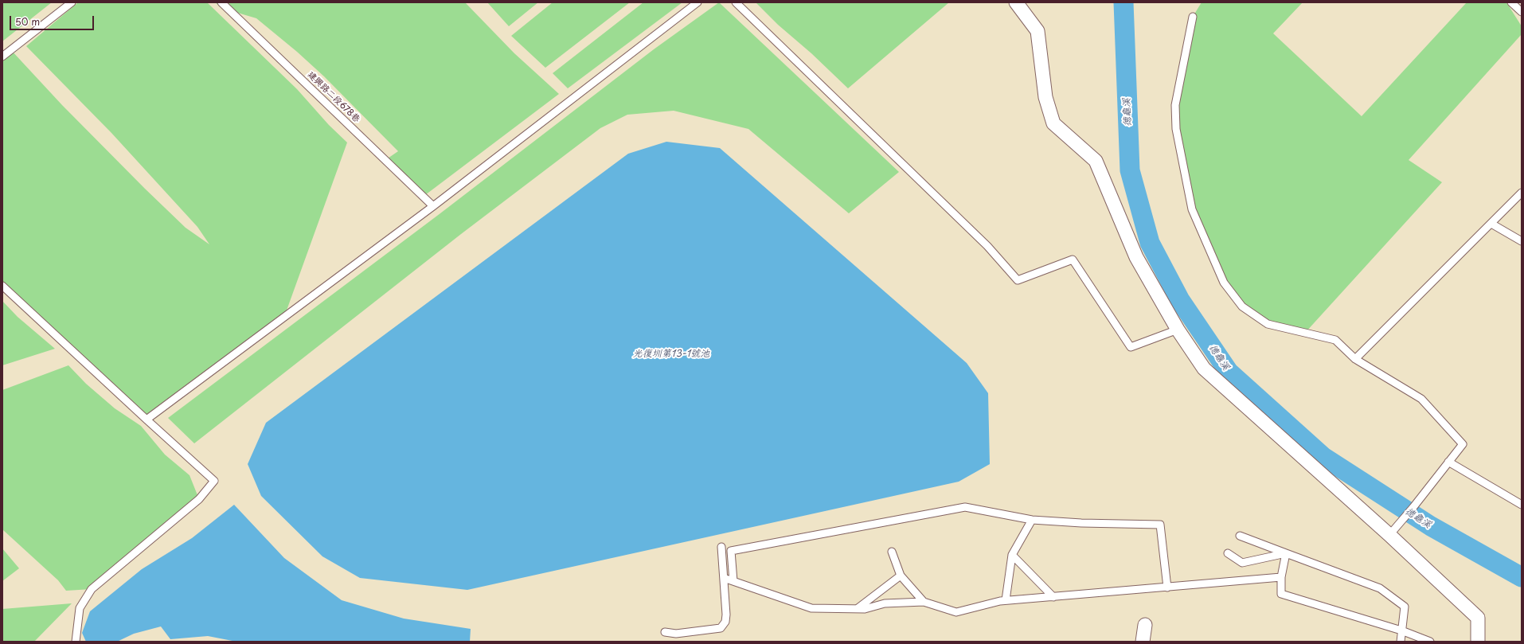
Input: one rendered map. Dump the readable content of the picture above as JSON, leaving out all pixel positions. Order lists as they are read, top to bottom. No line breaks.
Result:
{"streets":{"lane":["建興路二段678巷"]},"water":["德龜溪","光復圳第13-1號池"],"scale_bar":"50 m"}
